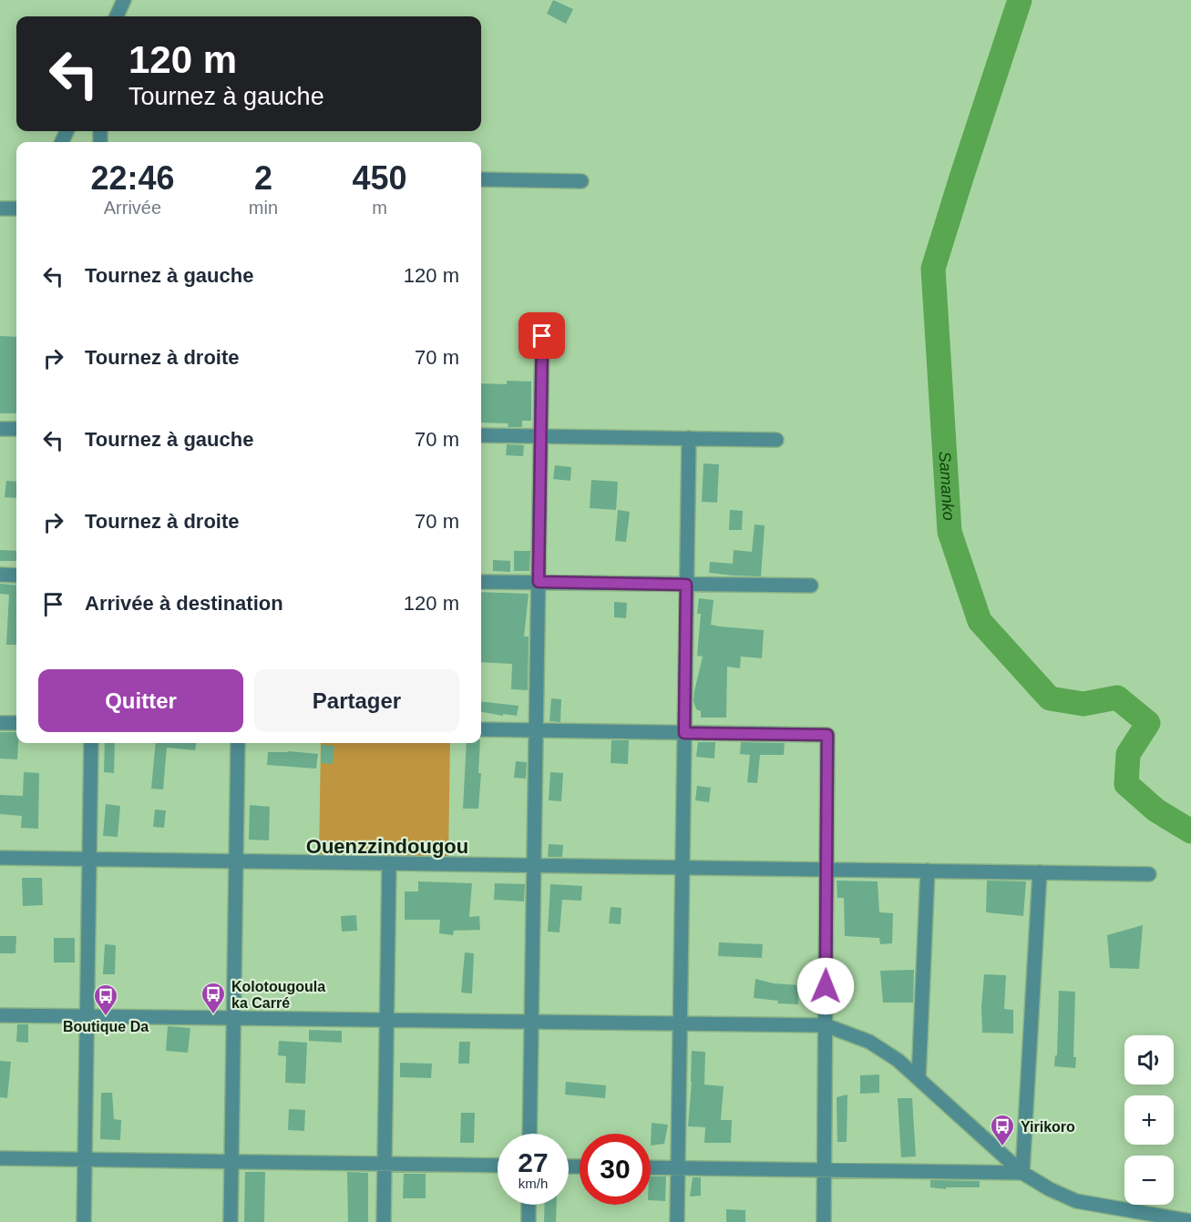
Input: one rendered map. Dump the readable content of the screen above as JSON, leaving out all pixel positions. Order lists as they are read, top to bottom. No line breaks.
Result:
{"districts":["Ouenzzindougou"],"water":["Samanko"],"places":{"bus stop":["Kolotougoula ka Carré","Boutique Da","Yirikoro"]},"page":{"turn":["120 m","Tournez à gauche"],"eta":["22:46","Arrivée","2","min","450","m"],"list":[{"name":"Tournez à gauche","value":"120 m"},{"name":"Tournez à droite","value":"70 m"},{"name":"Tournez à gauche","value":"70 m"},{"name":"Tournez à droite","value":"70 m"},{"name":"Arrivée à destination","value":"120 m"}],"buttons":["Quitter","Partager"],"map_buttons":["+","−"],"speed":"27 km/h","limit":"30"}}
